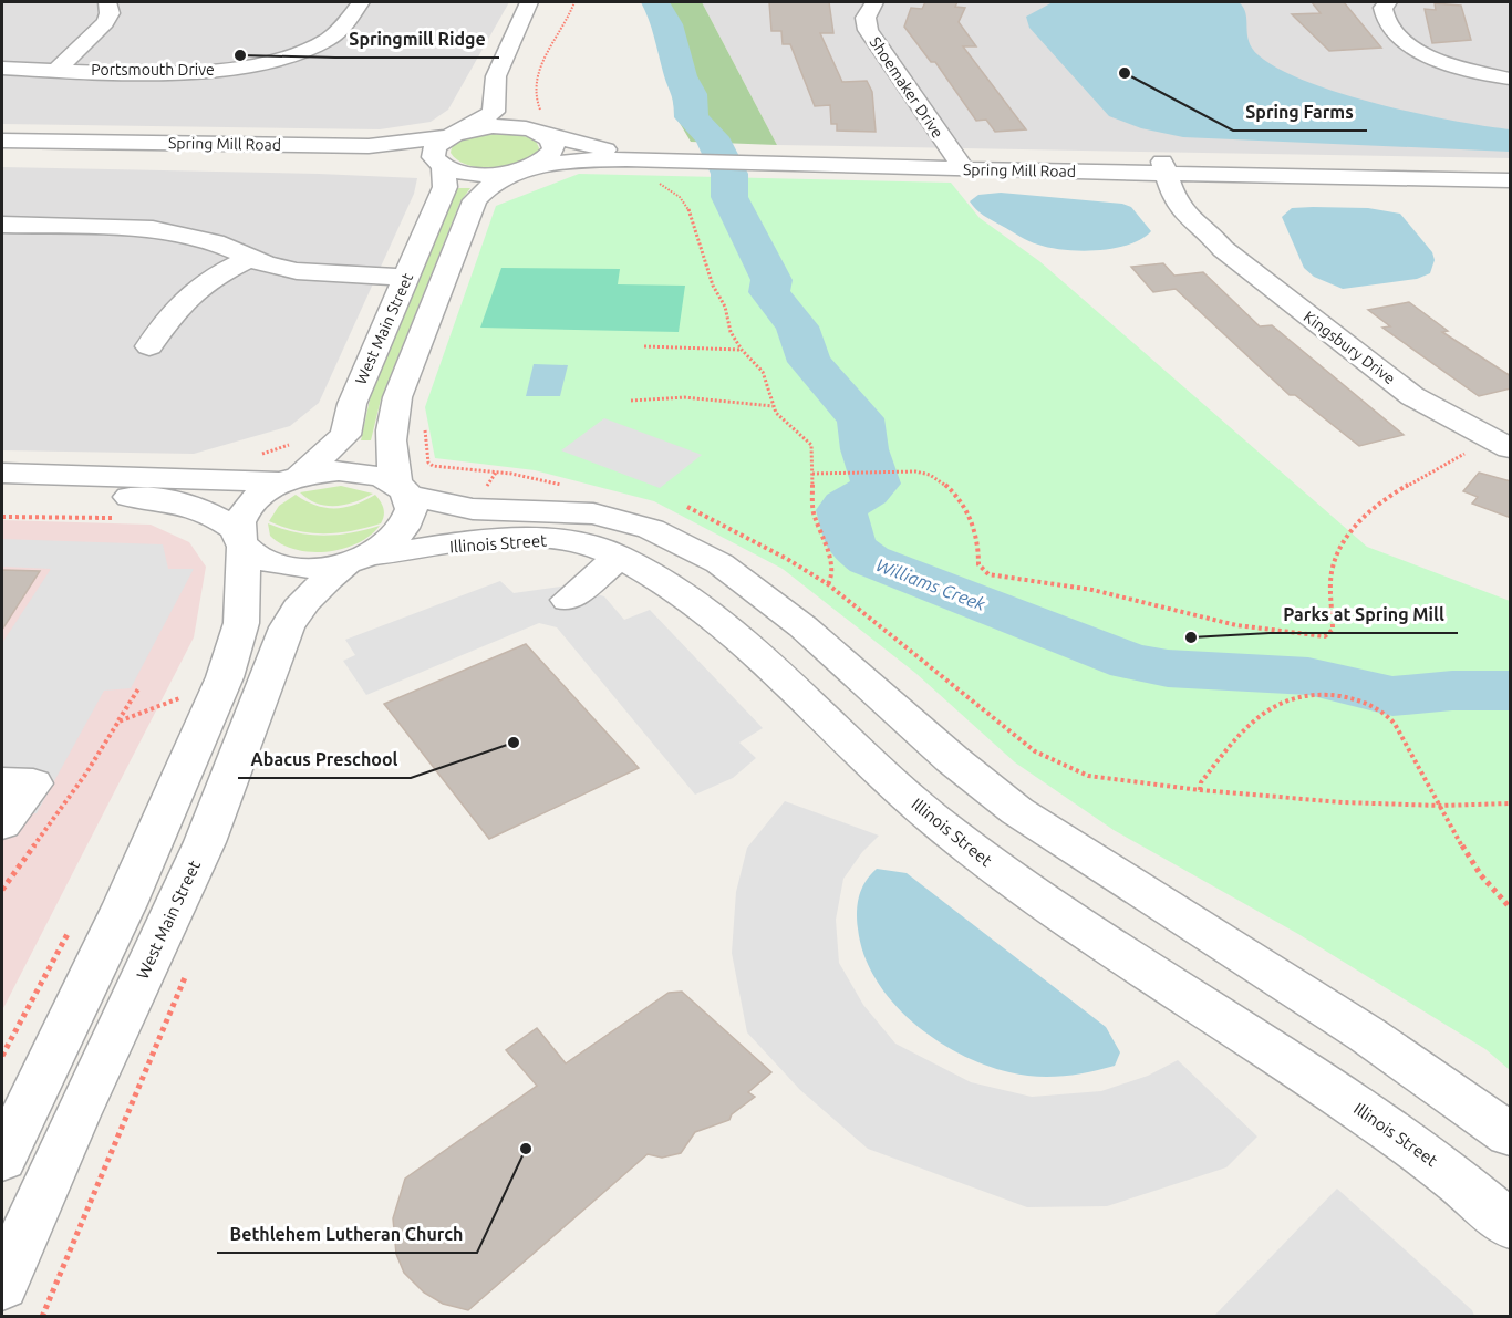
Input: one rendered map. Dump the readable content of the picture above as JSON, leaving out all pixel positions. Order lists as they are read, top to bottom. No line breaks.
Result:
{"streets":{"street":["Portsmouth Drive","Shoemaker Drive","Spring Mill Road","West Main Street","Kingsbury Drive","Illinois Street"]},"crossings":[["Shoemaker Drive","Spring Mill Road"],["Spring Mill Road","West Main Street"],["Spring Mill Road","Kingsbury Drive"],["West Main Street","Illinois Street"]],"water":["Williams Creek"],"places":["Springmill Ridge","Spring Farms","Parks at Spring Mill","Abacus Preschool","Bethlehem Lutheran Church"]}
